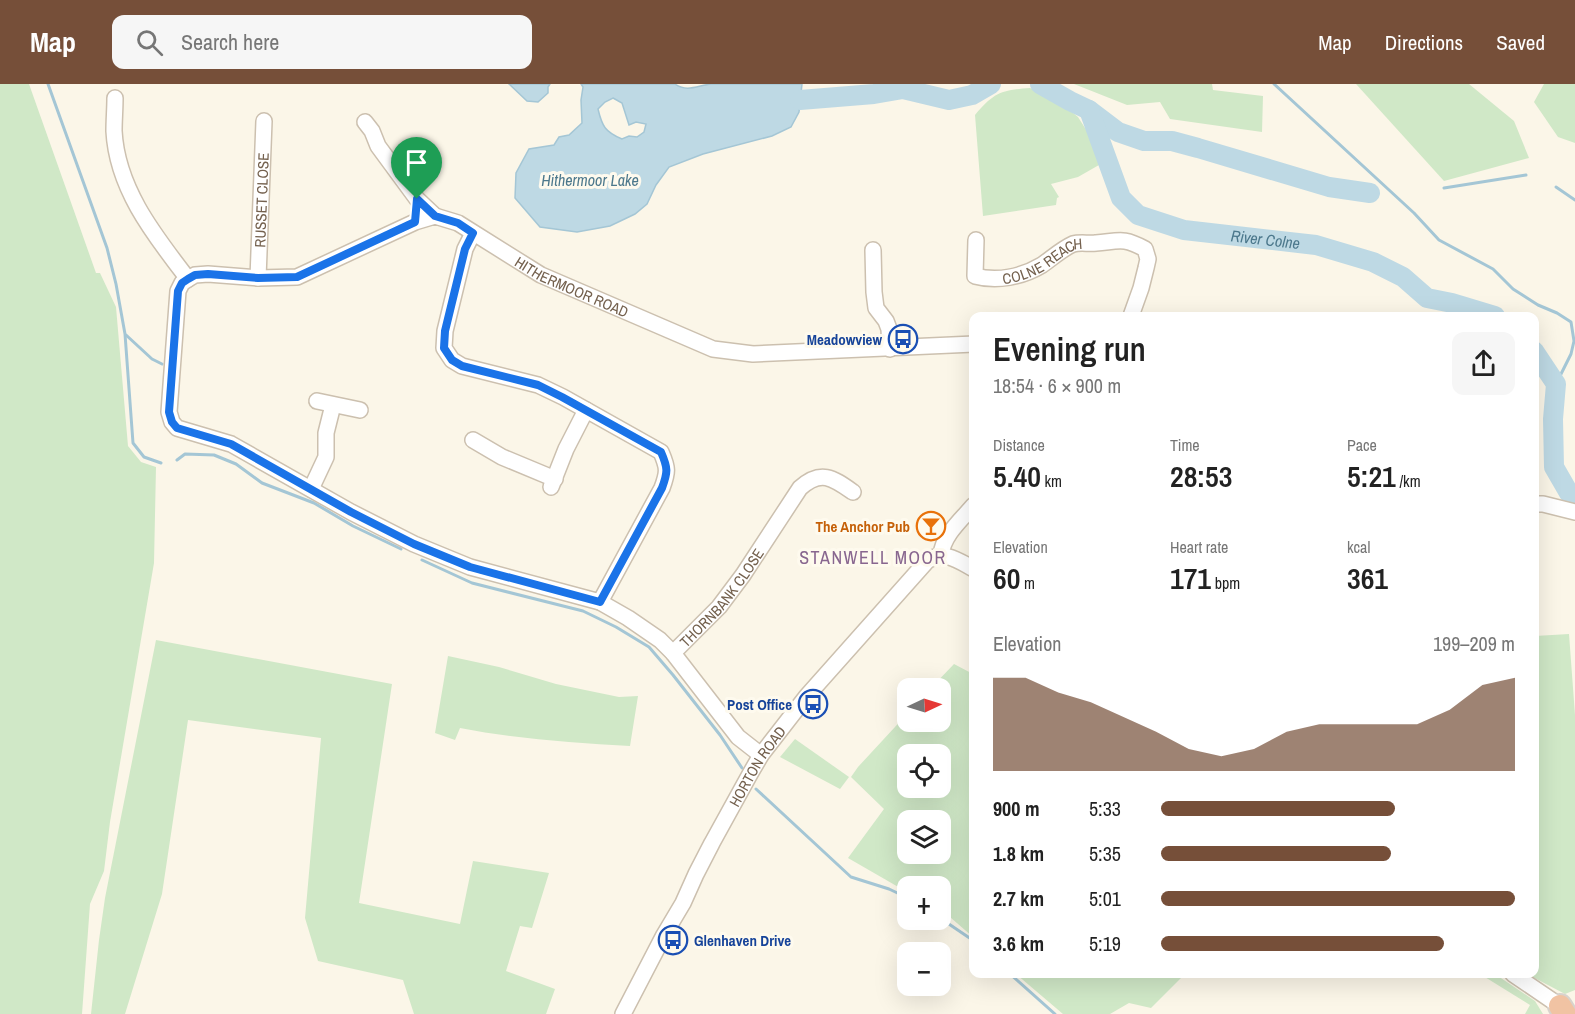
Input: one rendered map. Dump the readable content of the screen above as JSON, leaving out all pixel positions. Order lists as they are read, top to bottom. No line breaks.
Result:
{"streets":{"street":["RUSSET CLOSE","COLNE REACH","HITHERMOOR ROAD","THORNBANK CLOSE","HORTON ROAD"]},"districts":["STANWELL MOOR"],"water":["Hithermoor Lake","River Colne"],"places":{"bus stop":["Meadowview","Post Office","Glenhaven Drive"],"bar":["The Anchor Pub"]},"north":"right","page":{"header":"Map","search":"Search here","nav":["Map","Directions","Saved"],"heading":["Evening run","18:54 · 6 × 900 m"],"stats":[["Distance","5.40 km"],["Time","28:53"],["Pace","5:21 /km"],["Elevation","60 m"],["Heart rate","171 bpm"],["kcal","361"]],"chart":["Elevation","199–209 m"],"map_buttons":["+","−"],"list":[{"name":"900 m","note":"5:33"},{"name":"1.8 km","note":"5:35"},{"name":"2.7 km","note":"5:01"},{"name":"3.6 km","note":"5:19"}]}}
